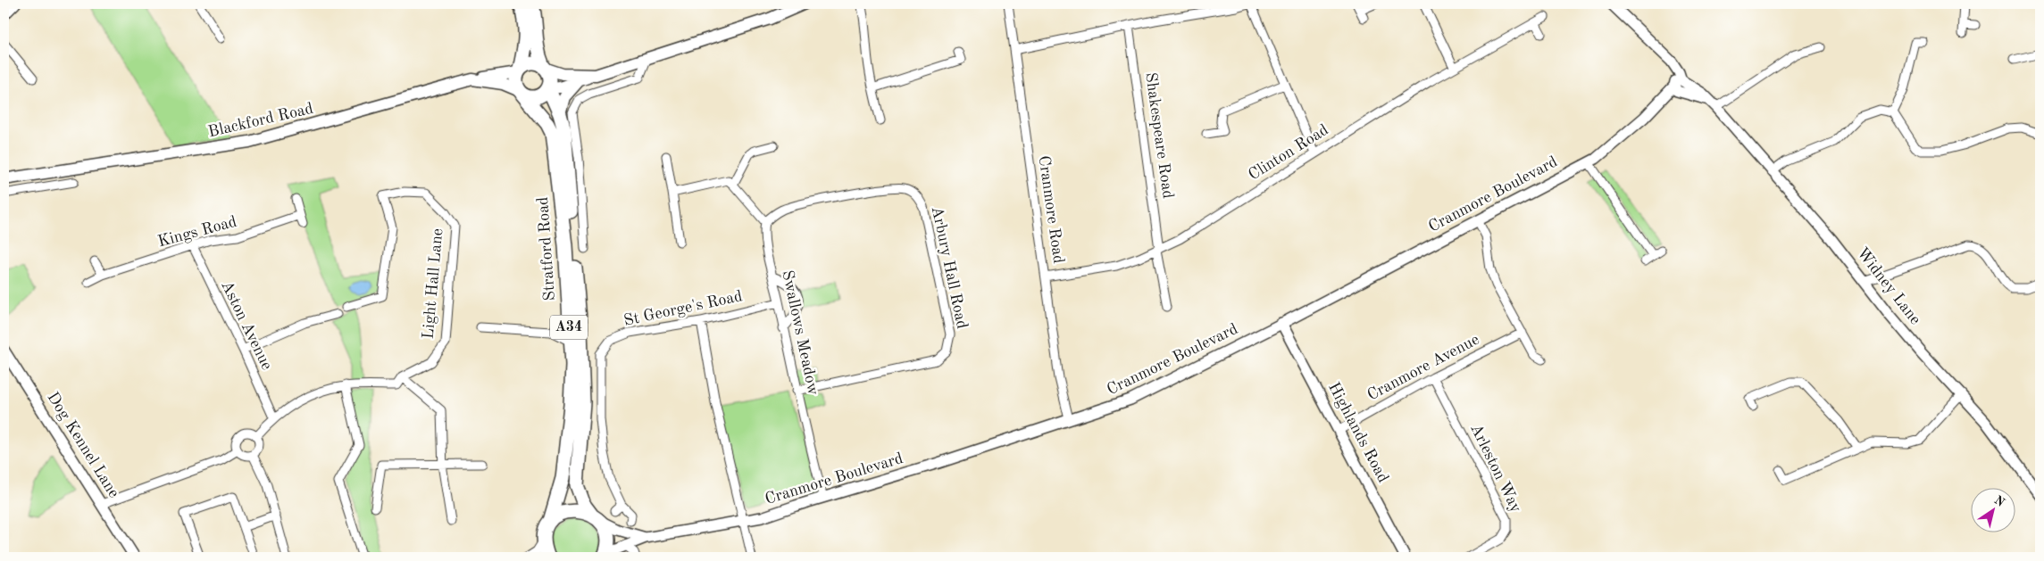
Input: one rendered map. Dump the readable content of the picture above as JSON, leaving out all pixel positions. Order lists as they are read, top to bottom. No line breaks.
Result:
{"streets":{"highway":["Stratford Road","A34"],"main road":["Blackford Road"],"street":["Shakespeare Road","Clinton Road","Cranmore Boulevard","Cranmore Road","Kings Road","Arbury Hall Road","Light Hall Lane","Widney Lane","St George's Road","Aston Avenue","Swallows Meadow","Cranmore Avenue","Highlands Road","Dog Kennel Lane","Arleston Way"]},"crossings":[["Blackford Road","Stratford Road"],["Shakespeare Road","Clinton Road"],["Clinton Road","Cranmore Road"],["Cranmore Boulevard","Cranmore Road"],["Cranmore Boulevard","Stratford Road"],["Cranmore Boulevard","Widney Lane"],["Cranmore Boulevard","A34"],["Cranmore Boulevard","Swallows Meadow"],["Cranmore Boulevard","Highlands Road"],["Kings Road","Aston Avenue"],["Stratford Road","A34"],["Arbury Hall Road","Swallows Meadow"],["Light Hall Lane","Aston Avenue"],["St George's Road","Swallows Meadow"],["Cranmore Avenue","Highlands Road"],["Cranmore Avenue","Arleston Way"]],"north":"top right"}
